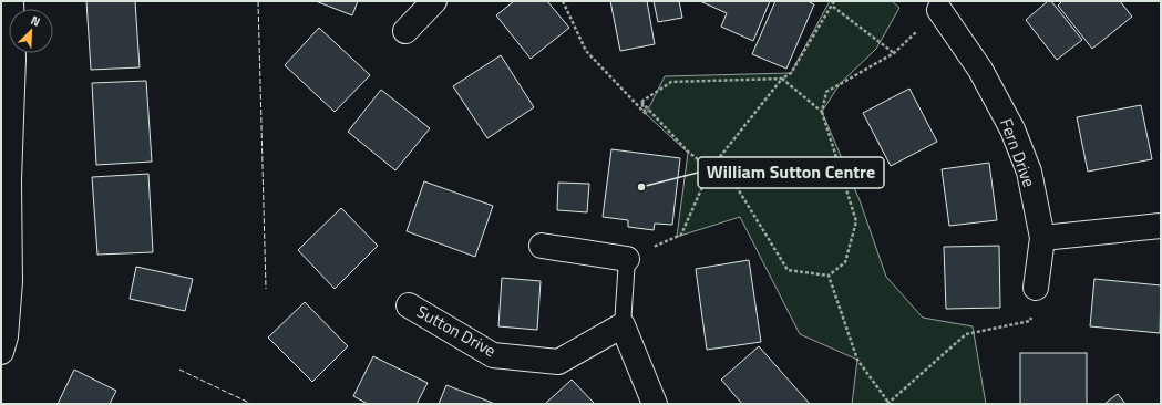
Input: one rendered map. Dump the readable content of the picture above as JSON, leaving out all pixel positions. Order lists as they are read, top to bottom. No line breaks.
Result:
{"streets":{"street":["Fern Drive","Sutton Drive"]},"places":["William Sutton Centre"],"north":"top right"}
